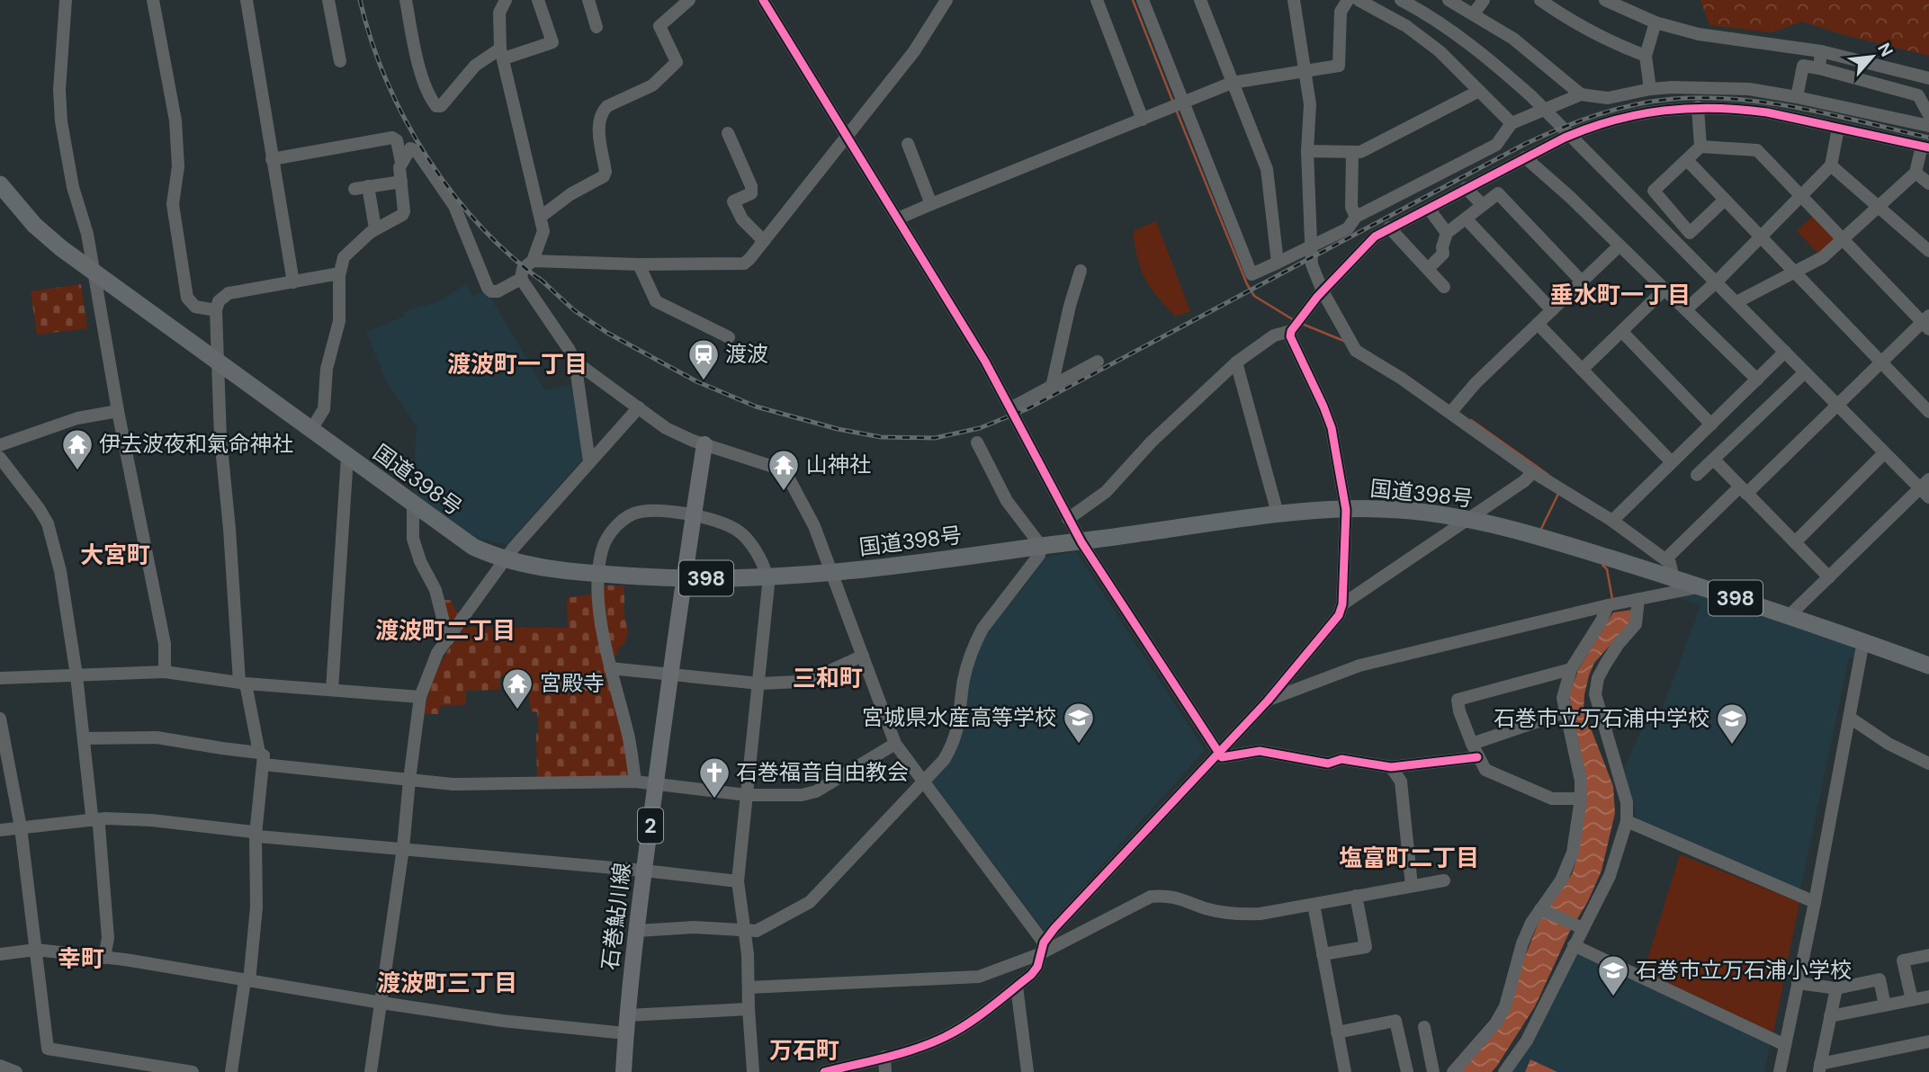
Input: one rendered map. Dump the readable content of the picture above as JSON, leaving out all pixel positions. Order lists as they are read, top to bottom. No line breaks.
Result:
{"streets":{"highway":["国道398号","398"],"main road":["2","石巻鮎川線"]},"crossings":[["国道398号","石巻鮎川線"]],"districts":["垂水町一丁目","渡波町一丁目","大宮町","渡波町二丁目","三和町","塩富町二丁目","幸町","渡波町三丁目","万石町"],"places":{"station":["渡波"],"temple":["伊去波夜和氣命神社","山神社","宮殿寺"],"school or university":["宮城県水産高等学校","石巻市立万石浦中学校","石巻市立万石浦小学校"],"church":["石巻福音自由教会"]},"north":"top right"}
